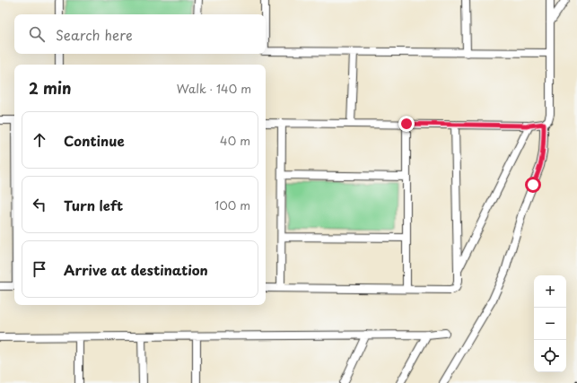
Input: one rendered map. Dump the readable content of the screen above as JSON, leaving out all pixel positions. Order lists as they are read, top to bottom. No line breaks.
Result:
{"page":{"search":"Search here","heading":["2 min","Walk · 140 m"],"list":[["Continue","40 m"],["Turn left","100 m"],"Arrive at destination"],"map_buttons":["+","−"]}}
